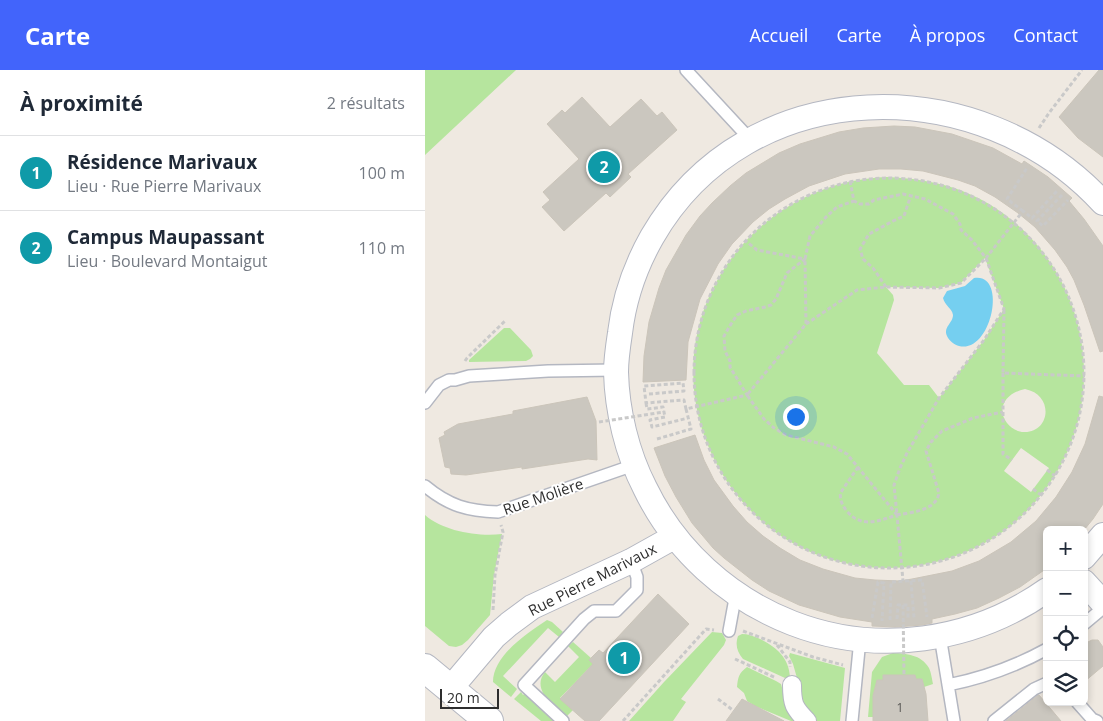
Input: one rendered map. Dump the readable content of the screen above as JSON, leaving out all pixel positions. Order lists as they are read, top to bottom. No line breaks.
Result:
{"streets":{"street":["Rue Pierre Marivaux"],"lane":["Rue Molière"]},"house_numbers":["1"],"scale_bar":"20 m","page":{"header":"Carte","nav":["Accueil","Carte","À propos","Contact"],"heading":["À proximité","2 résultats"],"list":[{"mark":"1","name":"Résidence Marivaux","note":"Lieu · Rue Pierre Marivaux","value":"100 m"},{"mark":"2","name":"Campus Maupassant","note":"Lieu · Boulevard Montaigut","value":"110 m"}],"pins":["2","1"],"map_buttons":["+","−"],"scale":"20 m"}}
